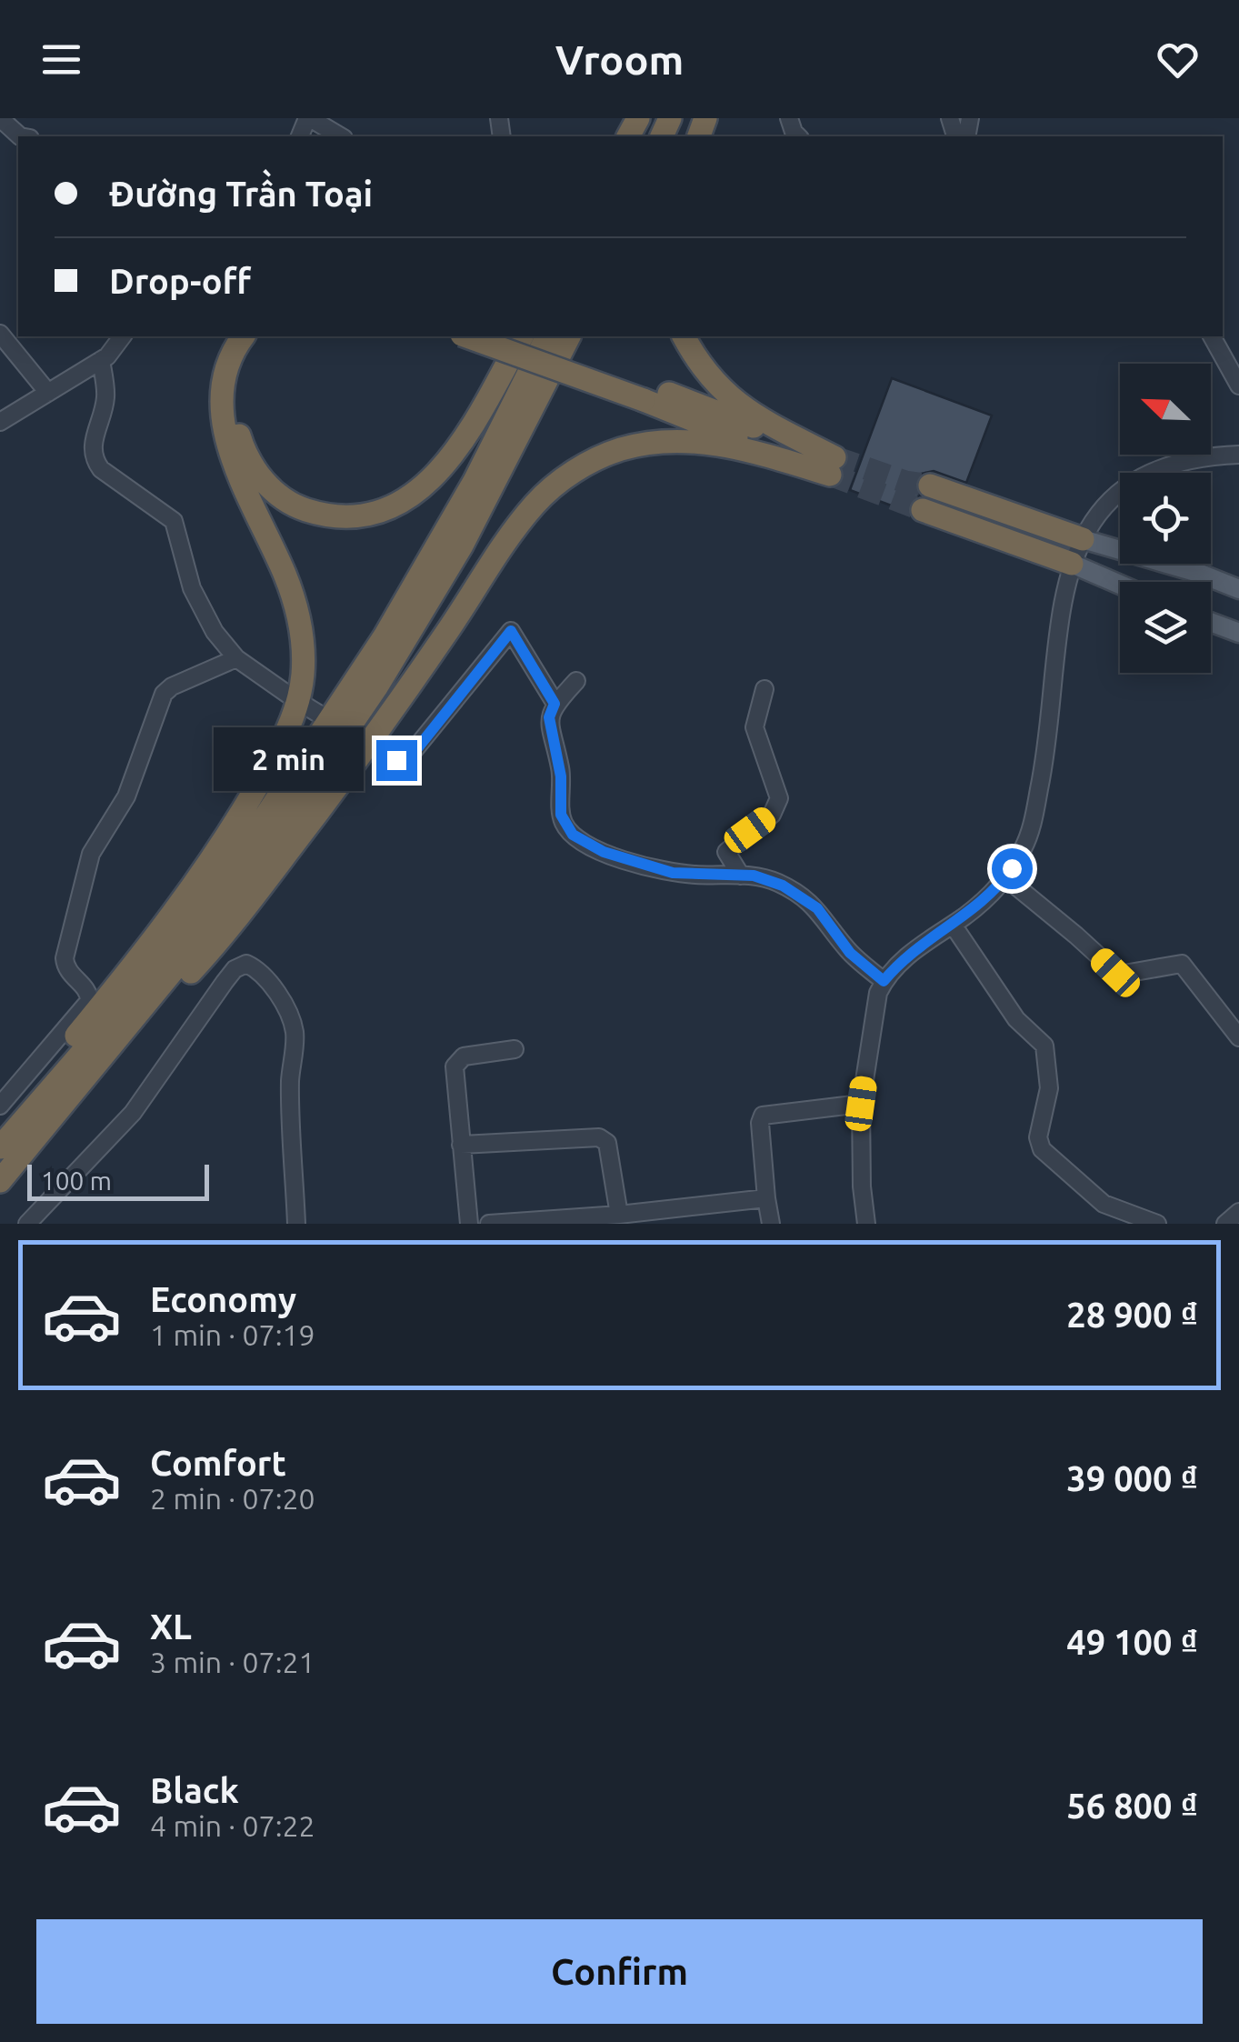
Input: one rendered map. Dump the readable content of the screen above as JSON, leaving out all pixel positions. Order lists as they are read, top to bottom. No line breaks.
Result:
{"scale_bar":"100 m","north":"top left","page":{"header":"Vroom","banner":["Đường Trần Toại","Drop-off"],"bubble":"2 min","scale":"100 m","list":[{"name":"Economy","note":"1 min · 07:19","value":"28 900 ₫"},{"name":"Comfort","note":"2 min · 07:20","value":"39 000 ₫"},{"name":"XL","note":"3 min · 07:21","value":"49 100 ₫"},{"name":"Black","note":"4 min · 07:22","value":"56 800 ₫"}],"buttons":"Confirm"}}
